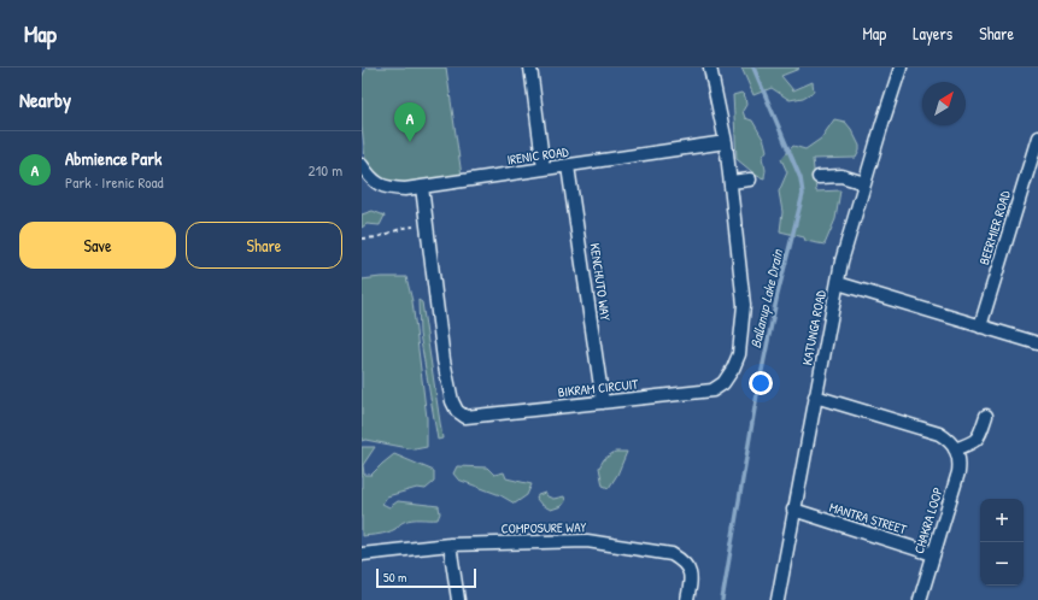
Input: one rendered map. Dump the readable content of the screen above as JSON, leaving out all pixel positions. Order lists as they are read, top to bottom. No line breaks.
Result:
{"streets":{"street":["IRENIC ROAD","BEERMIER ROAD","KENCHUTO WAY","KATUNGA ROAD","BIKRAM CIRCUIT","MANTRA STREET","CHAKRA LOOP","COMPOSURE WAY"]},"crossings":[["IRENIC ROAD","KENCHUTO WAY"],["IRENIC ROAD","BIKRAM CIRCUIT"],["KENCHUTO WAY","BIKRAM CIRCUIT"],["KATUNGA ROAD","MANTRA STREET"],["MANTRA STREET","CHAKRA LOOP"]],"water":["Ballanup Lake Drain"],"scale_bar":"50 m","north":"top right","page":{"header":"Map","nav":["Map","Layers","Share"],"heading":"Nearby","pins":"A","list":[{"mark":"A","name":"Abmience Park","note":"Park · Irenic Road","value":"210 m"}],"buttons":["Save","Share"],"map_buttons":["+","−"],"scale":"50 m"}}
